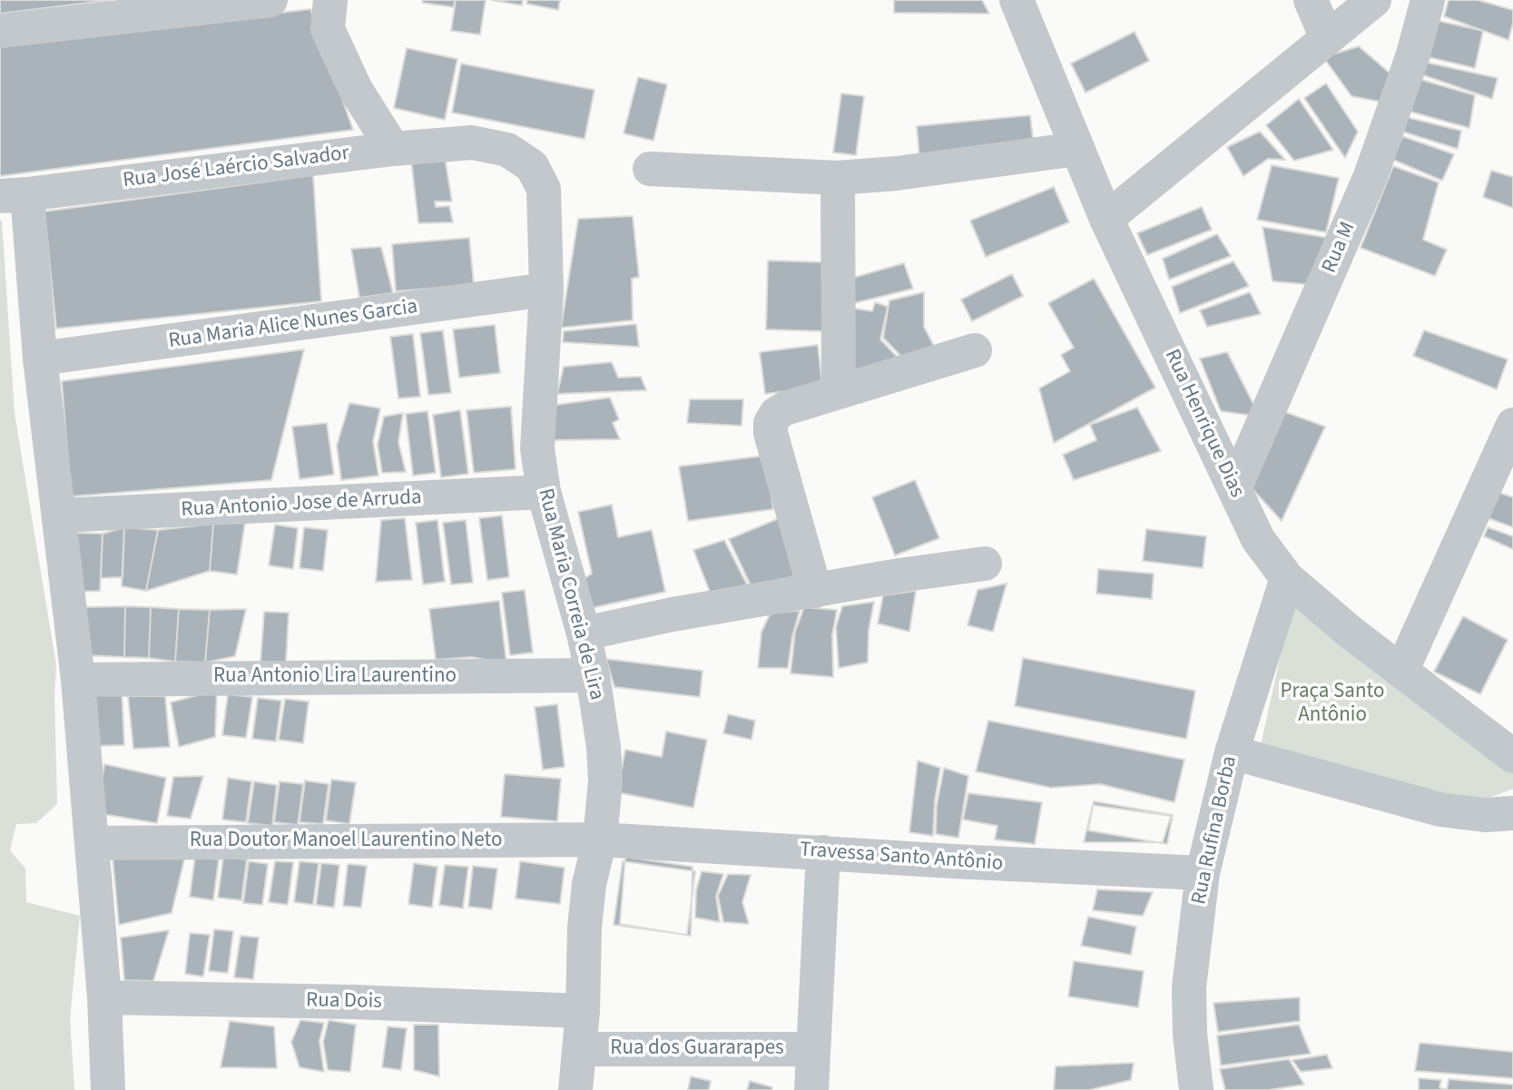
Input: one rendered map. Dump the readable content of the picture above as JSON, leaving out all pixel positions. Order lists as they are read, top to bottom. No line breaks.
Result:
{"streets":{"street":["Rua José Laércio Salvador","Rua M","Rua Maria Alice Nunes Garcia","Rua Henrique Dias","Rua Antonio Jose de Arruda","Rua Maria Correia de Lira","Rua Antonio Lira Laurentino","Rua Rufina Borba","Rua Doutor Manoel Laurentino Neto","Travessa Santo Antônio","Rua Dois","Rua dos Guararapes"]},"crossings":[["Rua José Laércio Salvador","Rua Maria Correia de Lira"],["Rua M","Rua Henrique Dias"],["Rua Maria Alice Nunes Garcia","Rua Maria Correia de Lira"],["Rua Henrique Dias","Rua Rufina Borba"],["Rua Antonio Jose de Arruda","Rua Maria Correia de Lira"],["Rua Maria Correia de Lira","Rua Antonio Lira Laurentino"],["Rua Maria Correia de Lira","Rua Doutor Manoel Laurentino Neto"],["Rua Maria Correia de Lira","Travessa Santo Antônio"],["Rua Maria Correia de Lira","Rua Dois"],["Rua Maria Correia de Lira","Rua dos Guararapes"],["Rua Rufina Borba","Travessa Santo Antônio"],["Rua Doutor Manoel Laurentino Neto","Travessa Santo Antônio"]],"parks":["Praça Santo Antônio"]}
